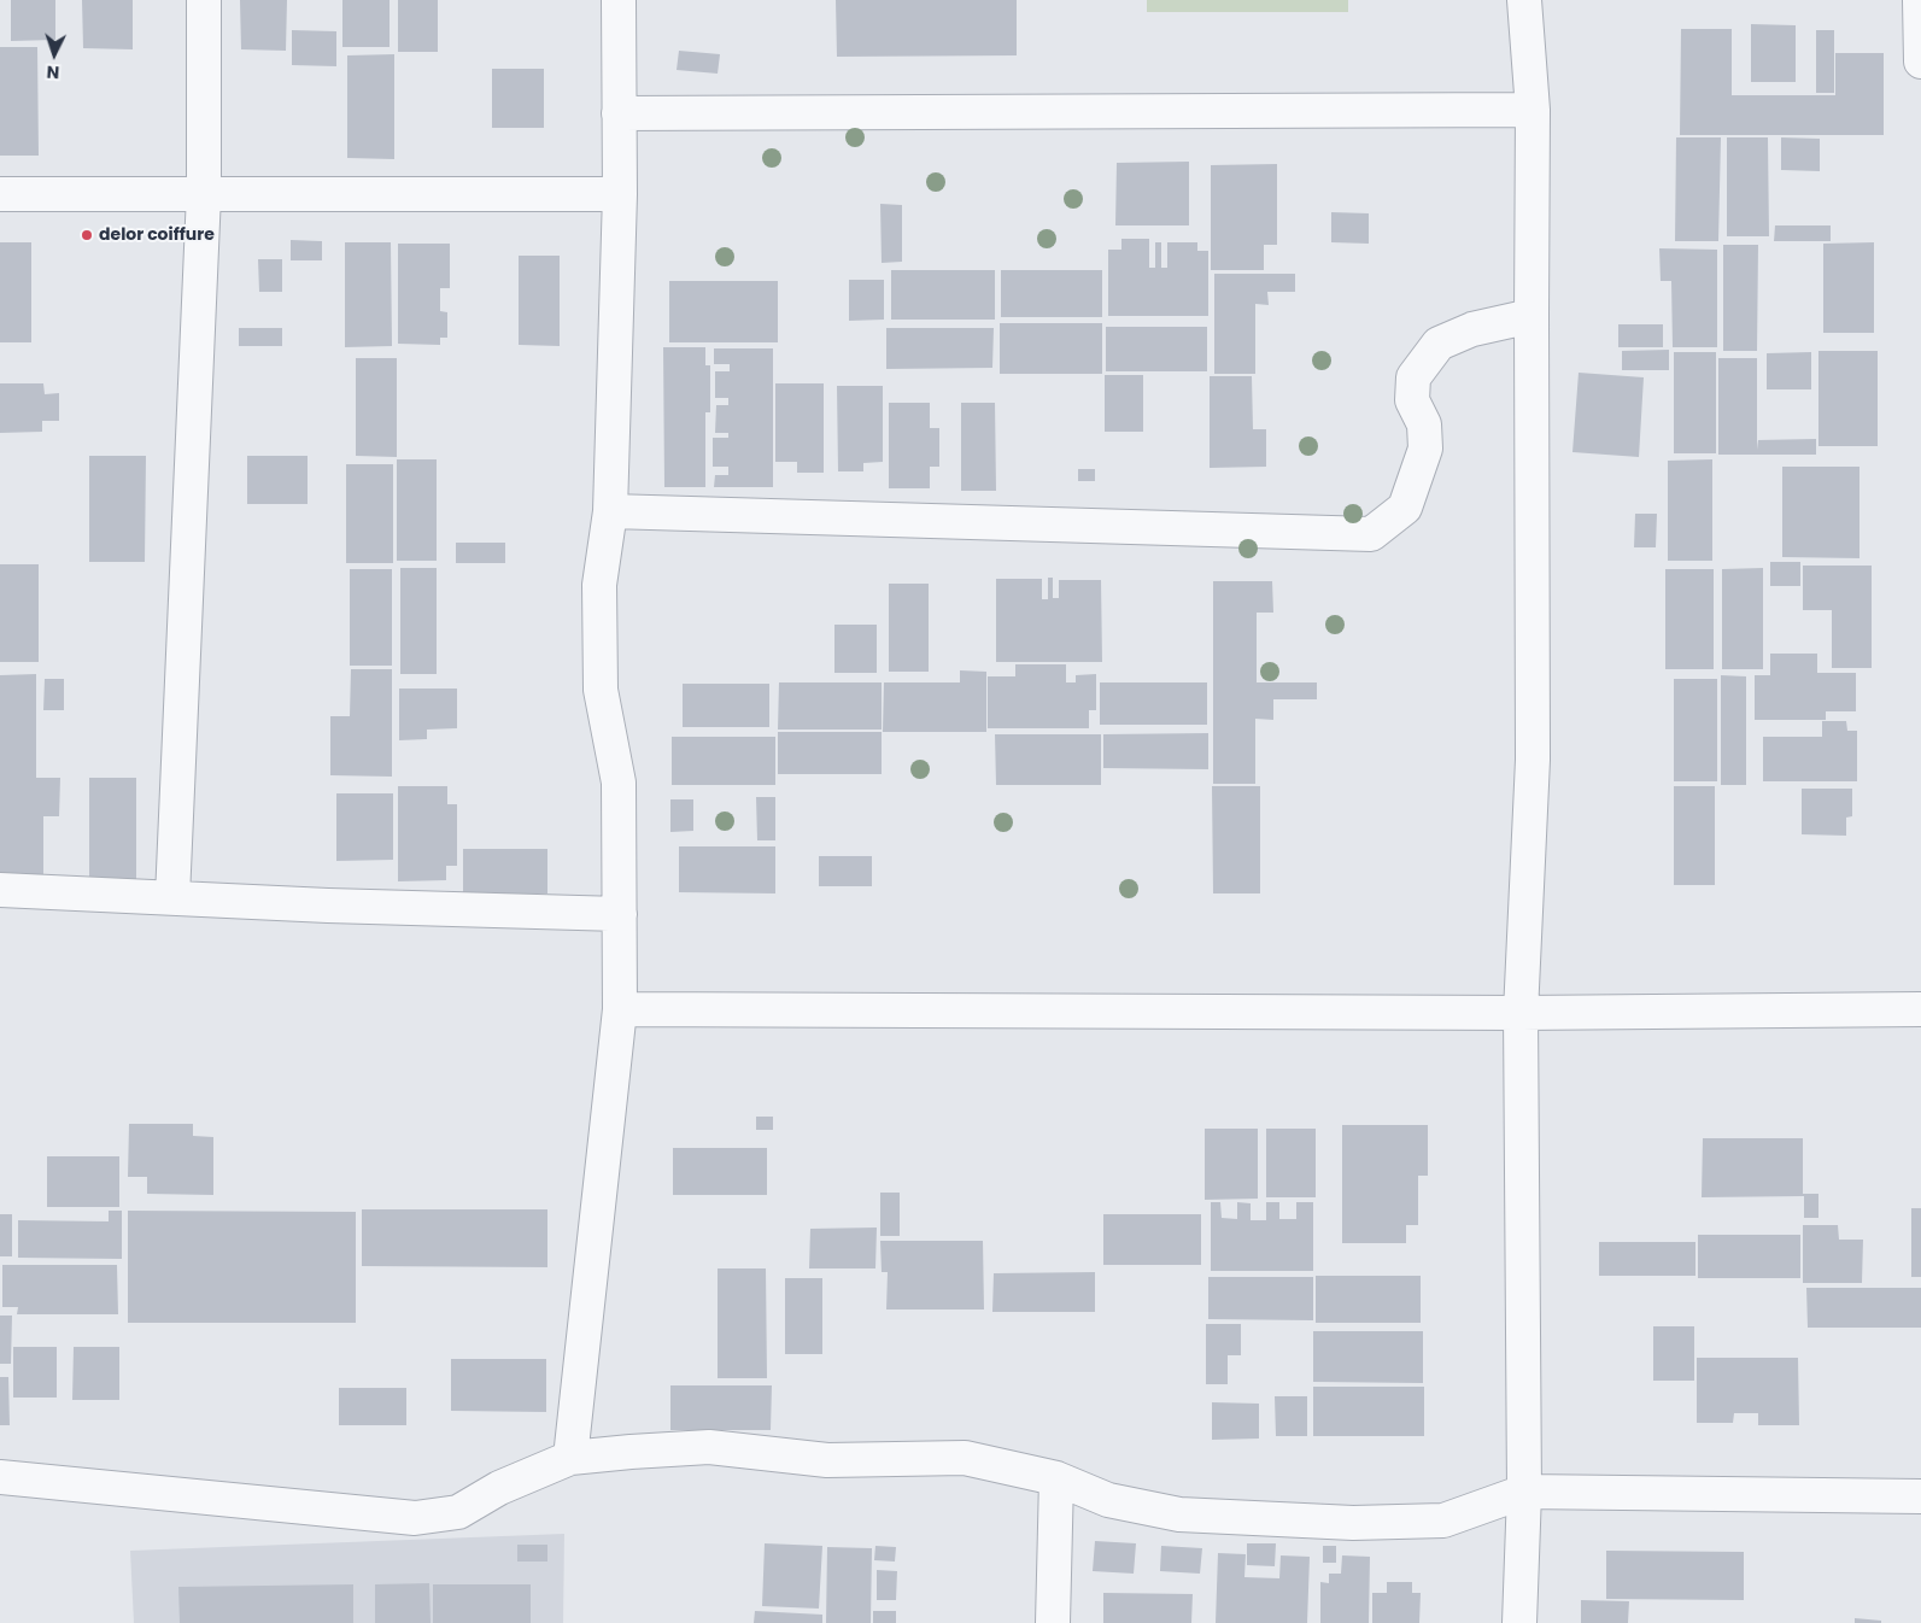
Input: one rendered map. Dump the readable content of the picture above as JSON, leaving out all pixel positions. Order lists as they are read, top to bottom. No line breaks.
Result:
{"places":["delor coiffure"],"north":"bottom"}
